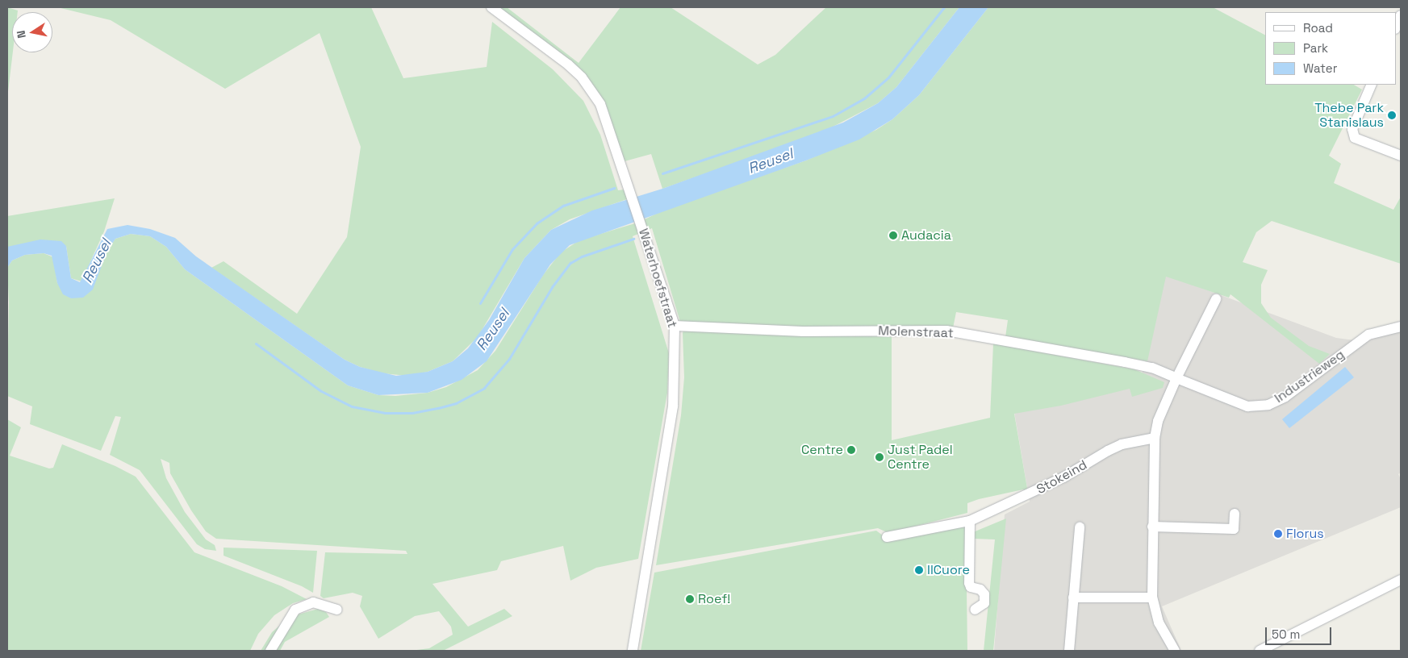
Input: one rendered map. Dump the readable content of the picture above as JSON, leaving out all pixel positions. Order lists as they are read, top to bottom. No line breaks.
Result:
{"streets":{"street":["Waterhoefstraat","Molenstraat","Industrieweg","Stokeind"]},"crossings":[["Waterhoefstraat","Molenstraat"],["Molenstraat","Industrieweg"]],"water":["Reusel"],"places":["Thebe Park Stanislaus","Audacia","Centre","Just Padel Centre","Florus","IlCuore","Roef!"],"legend":["Road","Park","Water"],"scale_bar":"50 m","north":"left"}
